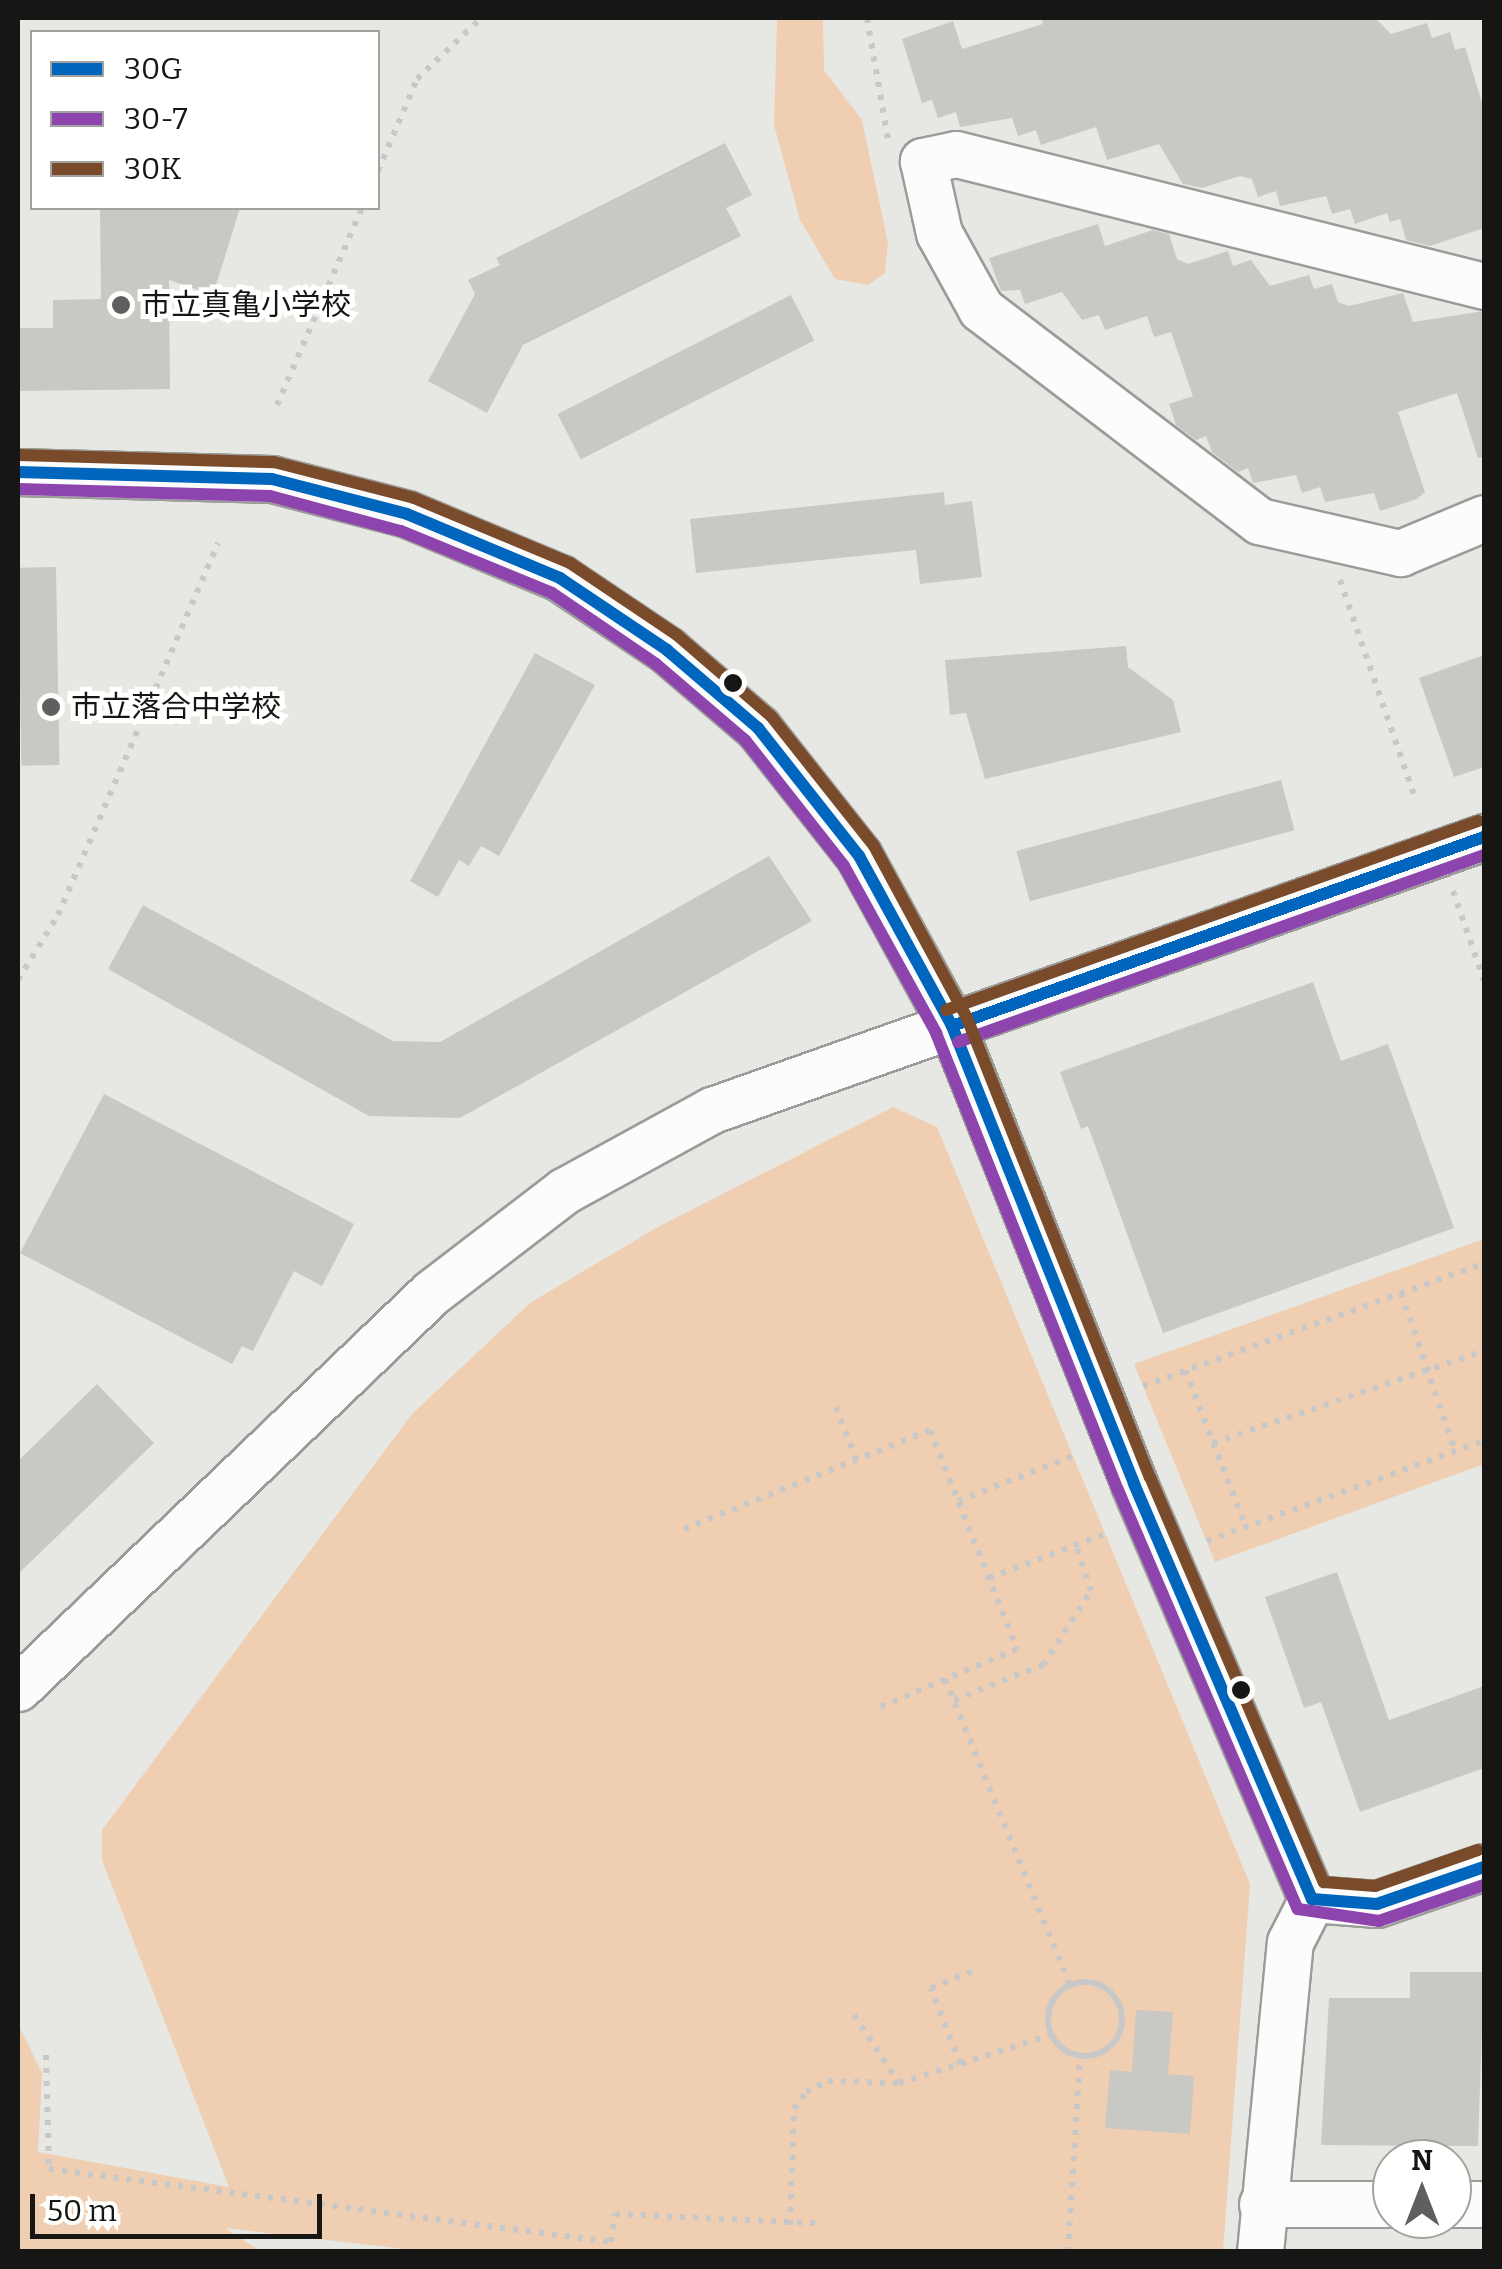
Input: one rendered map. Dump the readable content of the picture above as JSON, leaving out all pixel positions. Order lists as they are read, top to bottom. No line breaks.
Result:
{"places":["市立真亀小学校","市立落合中学校"],"lines":["transit line 30K","transit line 30G","transit line 30-7"],"legend":["30G","30-7","30K"],"scale_bar":"50 m","north":"top"}
